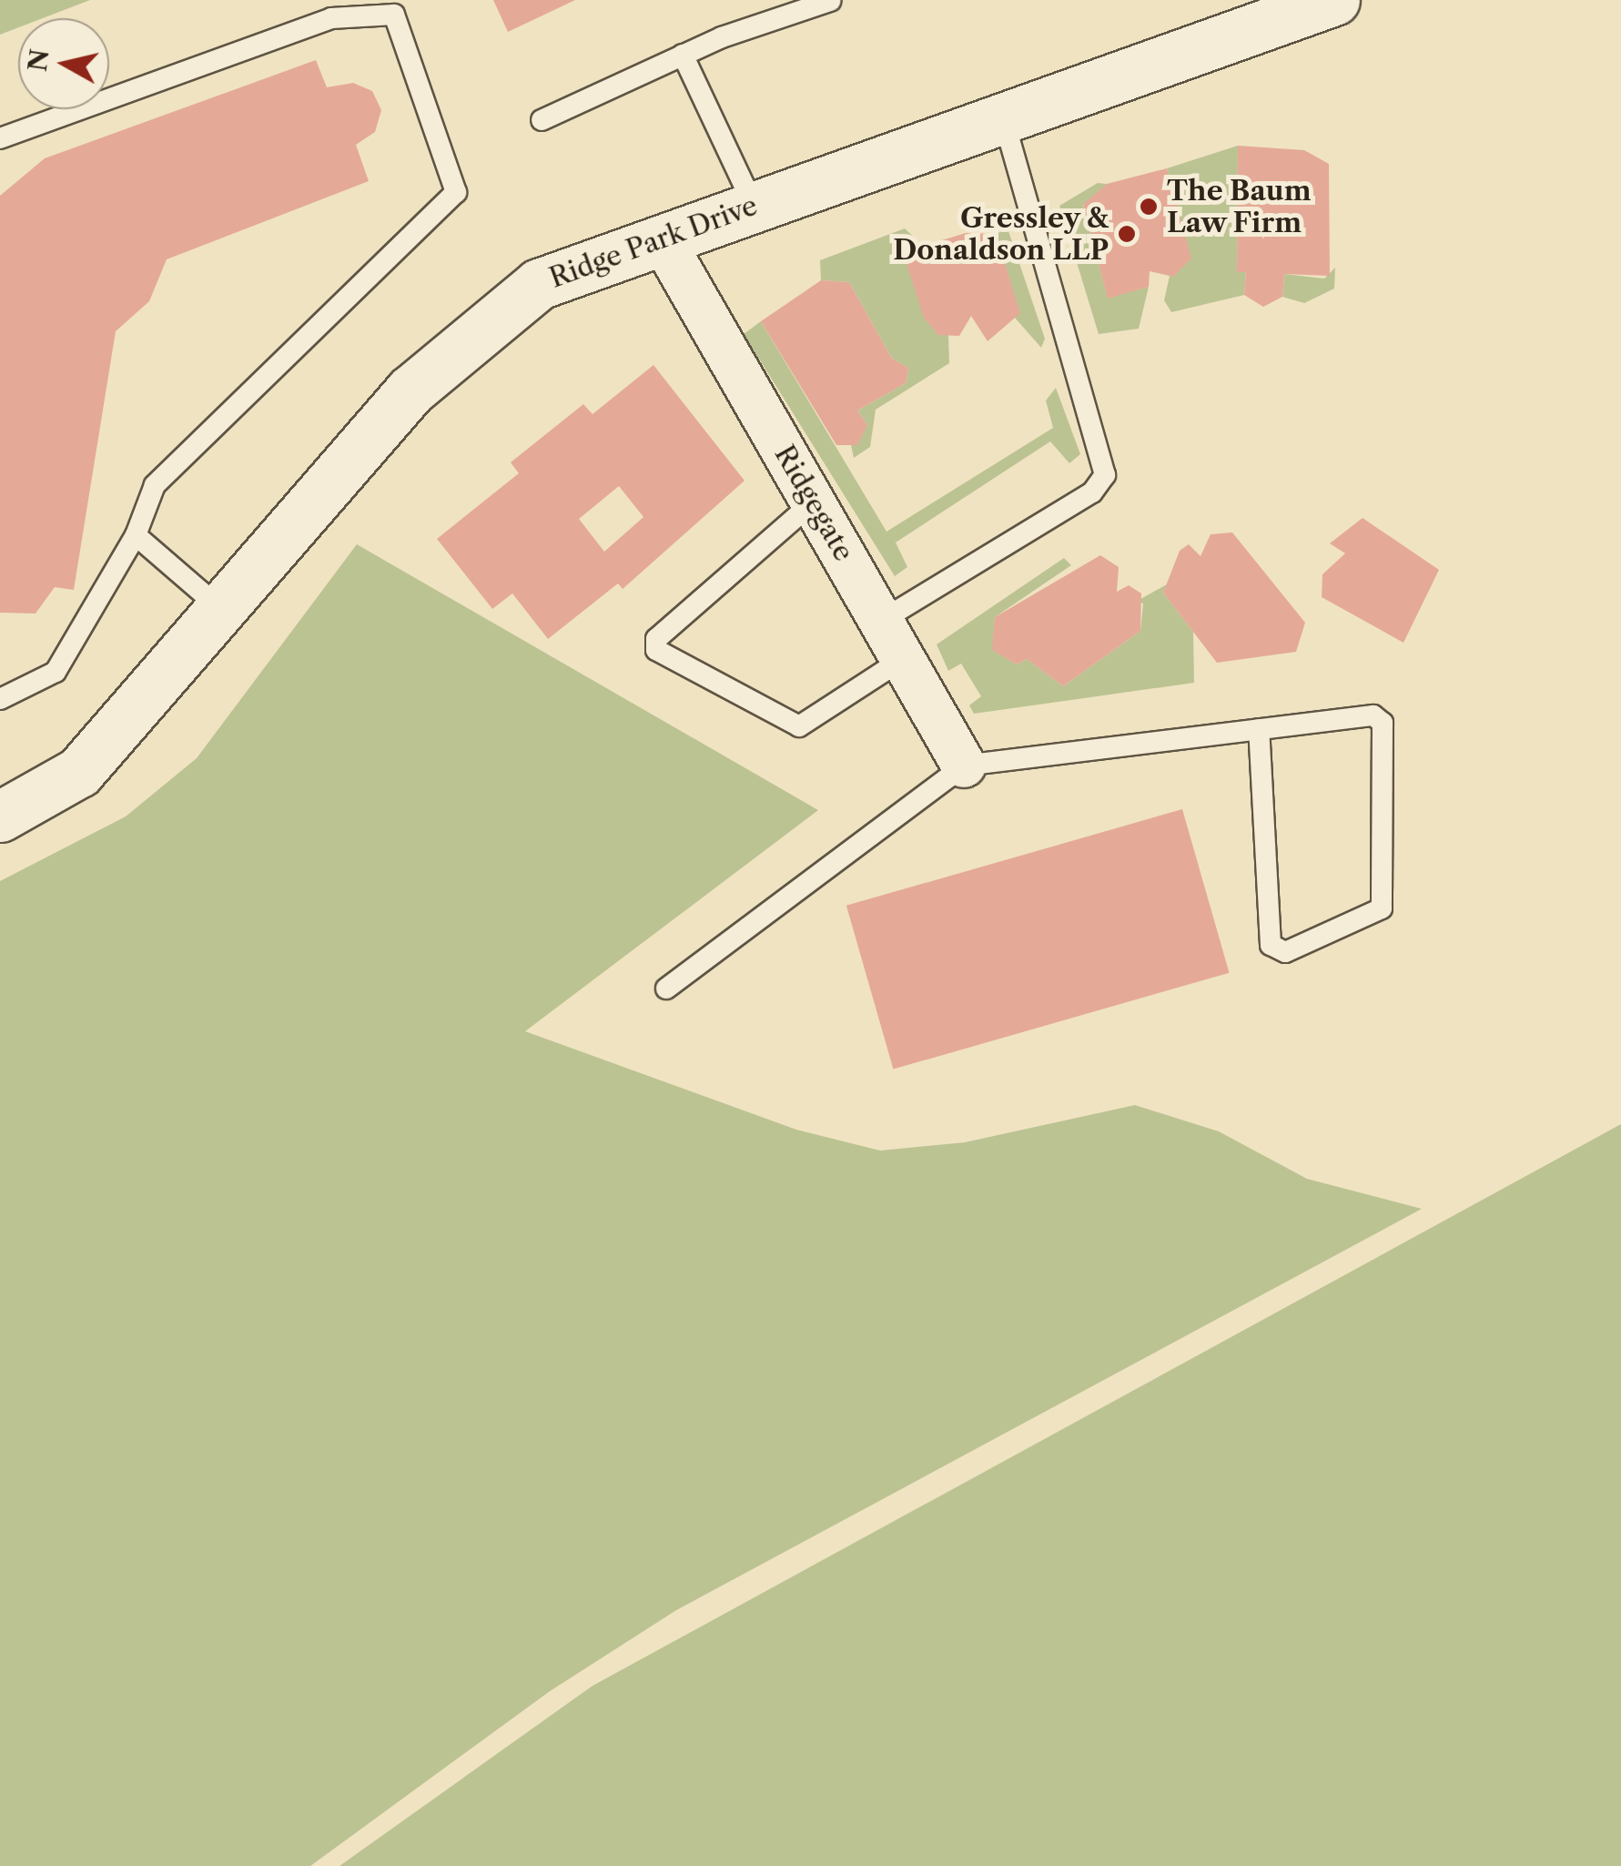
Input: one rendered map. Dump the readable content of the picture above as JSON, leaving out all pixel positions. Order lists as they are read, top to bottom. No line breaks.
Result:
{"streets":{"street":["Ridge Park Drive","Ridgegate"]},"crossings":[["Ridge Park Drive","Ridgegate"]],"places":["The Baum Law Firm","Gressley & Donaldson LLP"],"north":"left"}
